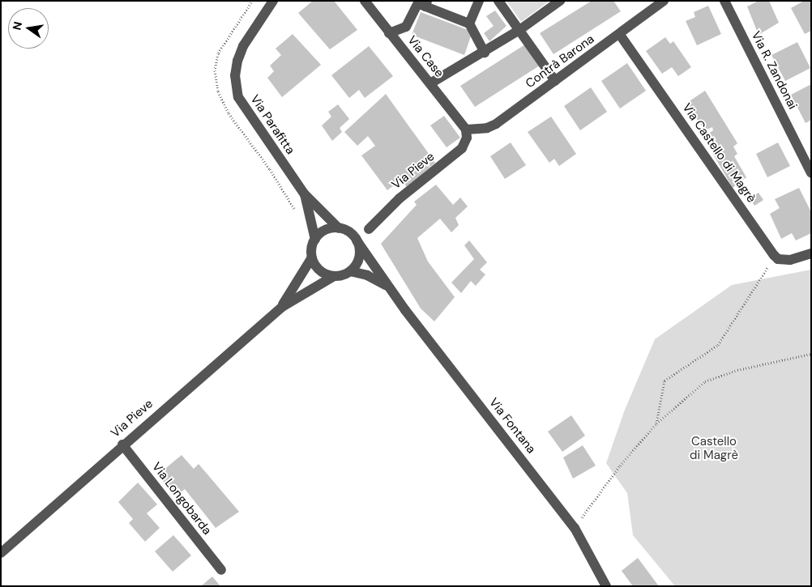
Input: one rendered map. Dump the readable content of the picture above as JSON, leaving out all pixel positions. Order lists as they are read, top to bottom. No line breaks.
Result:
{"streets":{"street":["Via Case","Contrà Barona","Via R. Zandonai","Via Parafitta","Via Castello di Magrè","Via Pieve","Via Fontana","Via Longobarda"]},"crossings":[["Via Case","Contrà Barona"],["Via Case","Via Pieve"],["Contrà Barona","Via Castello di Magrè"],["Contrà Barona","Via Pieve"],["Via Parafitta","Via Pieve"],["Via Parafitta","Via Fontana"],["Via Pieve","Via Fontana"],["Via Pieve","Via Longobarda"]],"parks":["Castello di Magrè"],"north":"left"}
